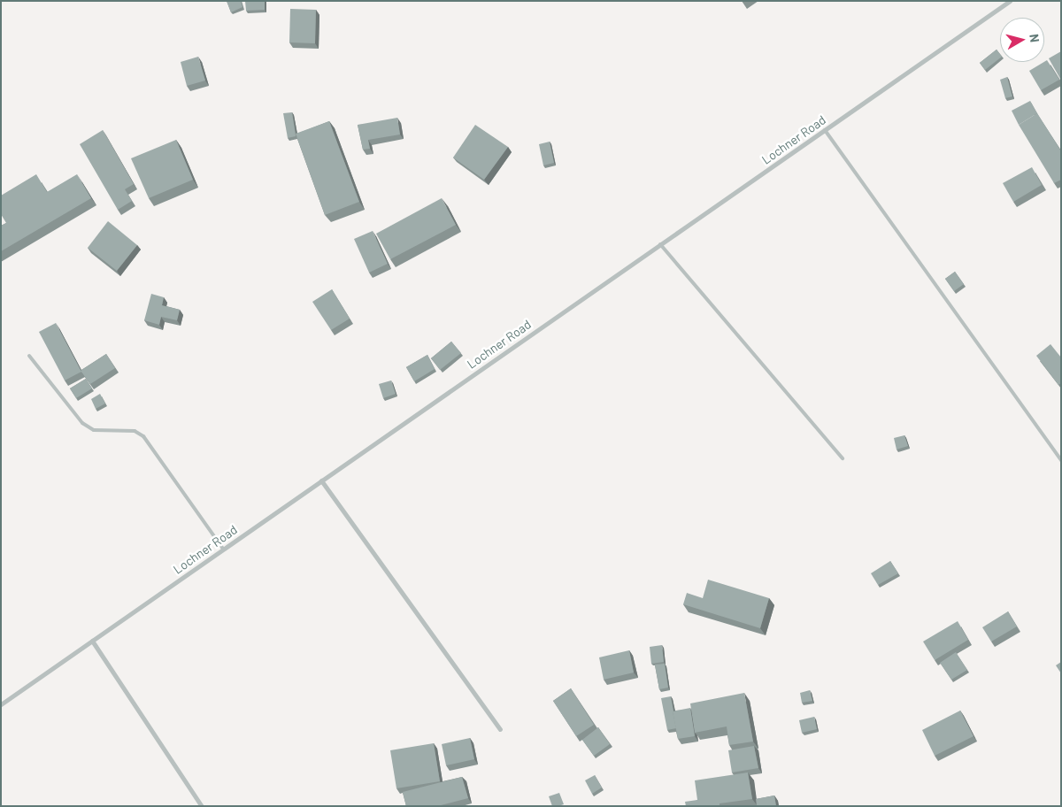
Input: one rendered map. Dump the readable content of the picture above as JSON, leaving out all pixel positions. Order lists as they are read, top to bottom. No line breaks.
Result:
{"streets":{"street":["Lochner Road"]},"north":"right"}
